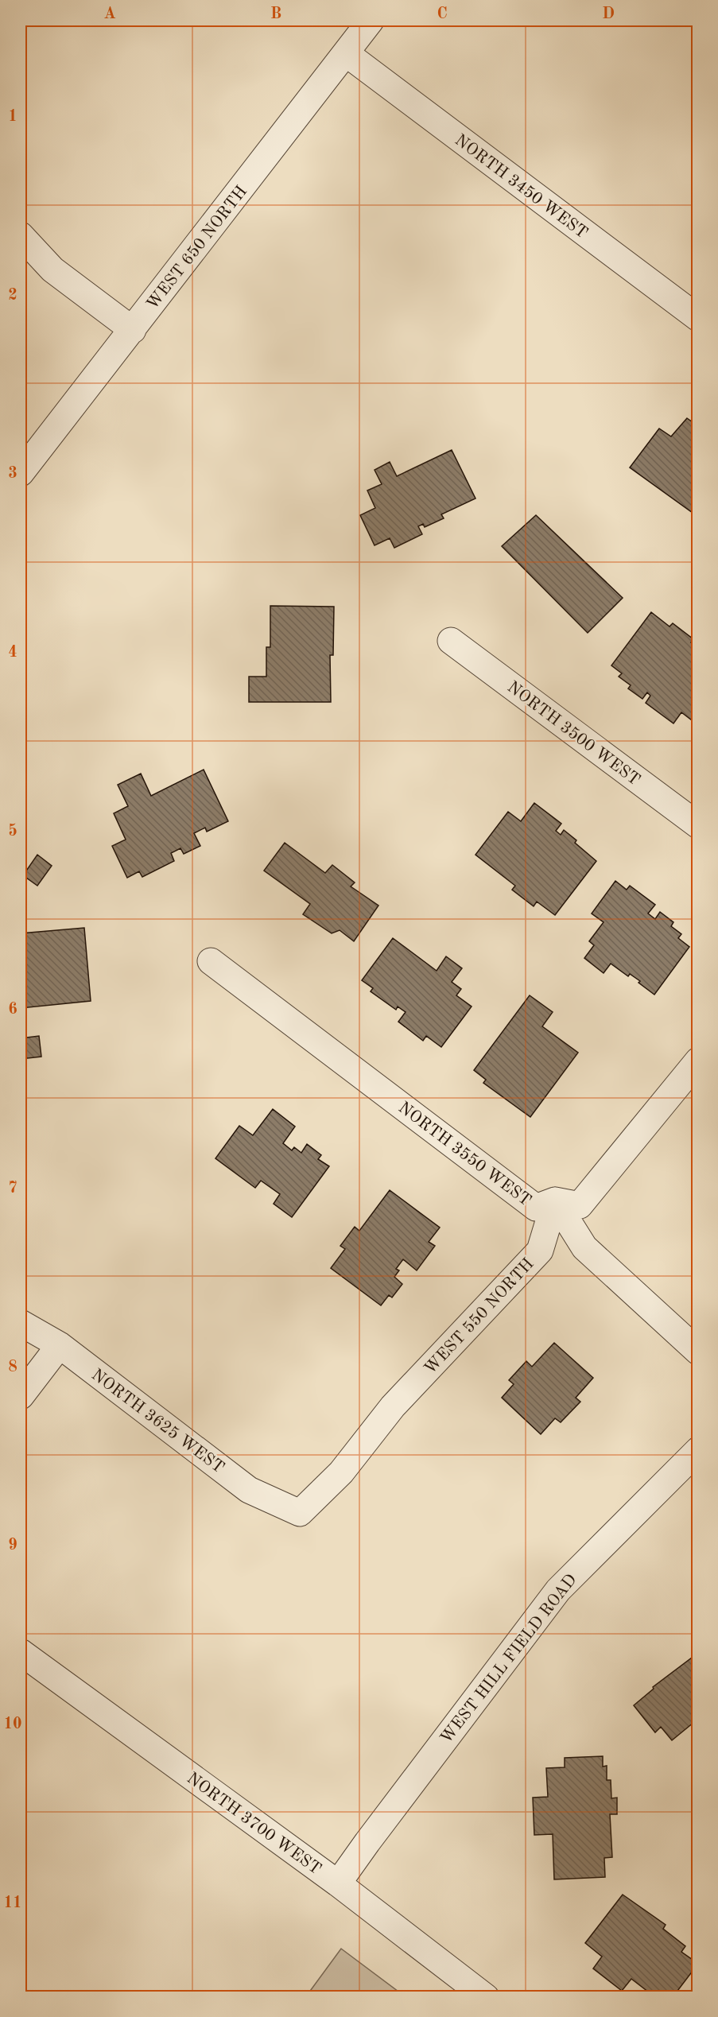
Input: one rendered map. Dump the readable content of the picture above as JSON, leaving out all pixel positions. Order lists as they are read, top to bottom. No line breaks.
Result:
{"streets":{"street":["NORTH 3450 WEST","WEST 650 NORTH","NORTH 3500 WEST","NORTH 3550 WEST","WEST 550 NORTH","NORTH 3625 WEST","WEST HILL FIELD ROAD","NORTH 3700 WEST"]},"crossings":[["NORTH 3450 WEST","WEST 650 NORTH"],["NORTH 3550 WEST","WEST 550 NORTH"],["WEST 550 NORTH","NORTH 3625 WEST"],["WEST HILL FIELD ROAD","NORTH 3700 WEST"]],"grid":{"columns":["A","B","C","D"],"rows":["1","2","3","4","5","6","7","8","9","10","11"]}}
